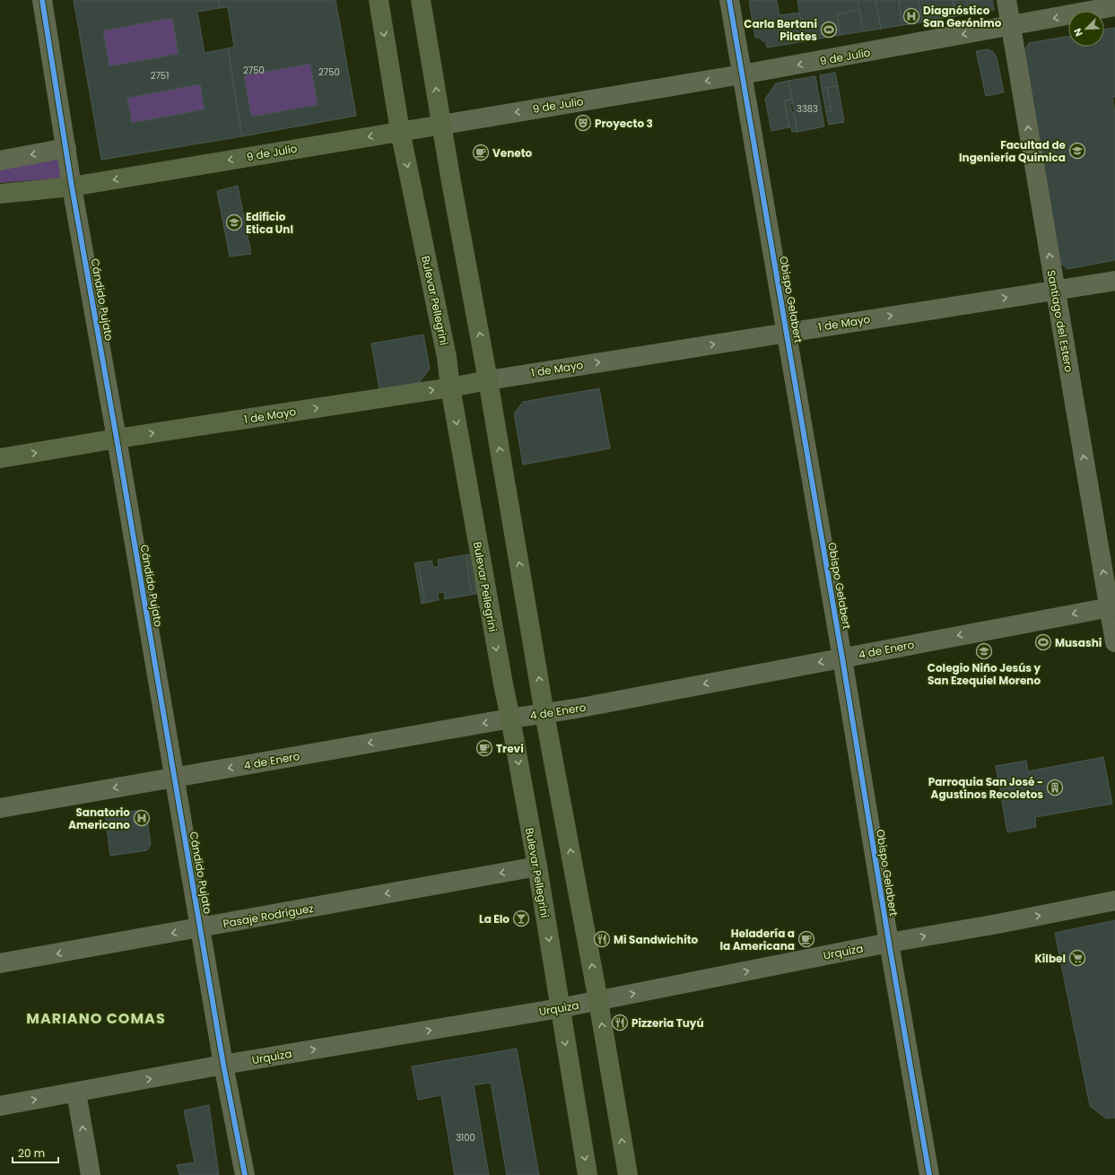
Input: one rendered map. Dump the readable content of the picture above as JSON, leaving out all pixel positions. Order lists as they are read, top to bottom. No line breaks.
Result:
{"streets":{"main road":["9 de Julio","Bulevar Pellegrini","1 de Mayo"],"street":["Cándido Pujato","Obispo Gelabert","Santiago del Estero","4 de Enero","Pasaje Rodríguez","Urquiza"]},"crossings":[["9 de Julio","Cándido Pujato"],["9 de Julio","Obispo Gelabert"],["9 de Julio","Bulevar Pellegrini"],["9 de Julio","Santiago del Estero"],["Cándido Pujato","1 de Mayo"],["Cándido Pujato","4 de Enero"],["Cándido Pujato","Pasaje Rodríguez"],["Cándido Pujato","Urquiza"],["Obispo Gelabert","1 de Mayo"],["Obispo Gelabert","4 de Enero"],["Obispo Gelabert","Urquiza"],["Bulevar Pellegrini","1 de Mayo"],["Bulevar Pellegrini","4 de Enero"],["Bulevar Pellegrini","Pasaje Rodríguez"],["Bulevar Pellegrini","Urquiza"],["Santiago del Estero","1 de Mayo"],["Santiago del Estero","4 de Enero"]],"one_way":["9 de Julio","Santiago del Estero","1 de Mayo","4 de Enero","Pasaje Rodríguez","Urquiza"],"districts":["MARIANO COMAS"],"places":{"hospital":["Diagnóstico San Gerónimo","Sanatorio Americano"],"sports":["Carla Bertani Pilates","Musashi"],"theatre":["Proyecto 3"],"school or university":["Facultad de Ingeniería Química","Edificio Etica Unl","Colegio Niño Jesús y San Ezequiel Moreno"],"cafe":["Veneto","Trevi","Heladería a la Americana"],"building":["Parroquia San José - Agustinos Recoletos"],"bar":["La Elo"],"restaurant":["Mi Sandwichito","Pizzeria Tuyú"],"supermarket":["Kilbel"]},"house_numbers":["2750","2750","2751","3383","3100"],"scale_bar":"20 m","north":"bottom left"}
